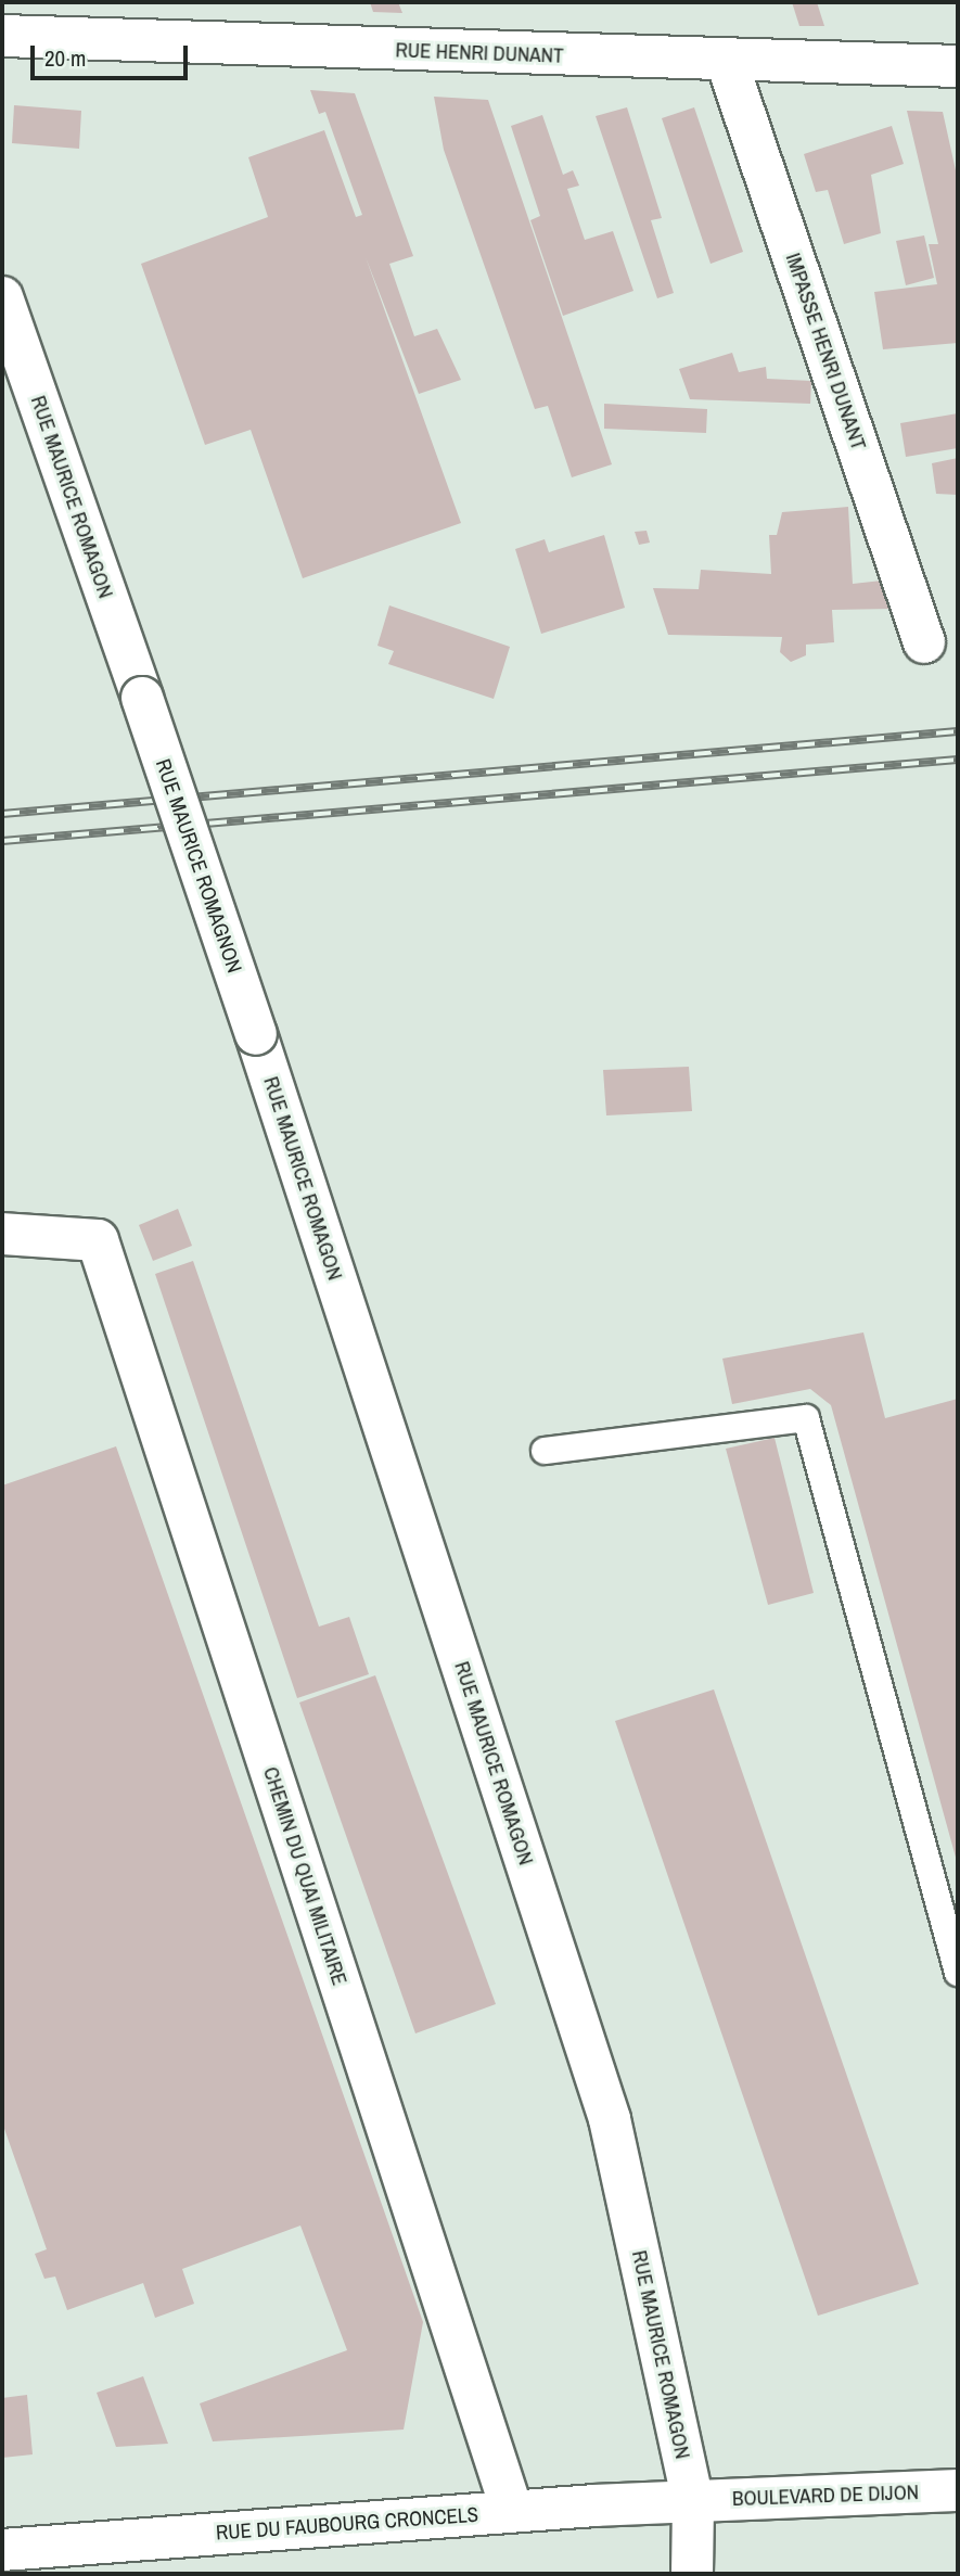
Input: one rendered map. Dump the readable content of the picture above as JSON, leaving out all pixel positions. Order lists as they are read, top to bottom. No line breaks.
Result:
{"streets":{"street":["RUE HENRI DUNANT","IMPASSE HENRI DUNANT","RUE MAURICE ROMAGON","RUE MAURICE ROMAGNON","CHEMIN DU QUAI MILITAIRE","BOULEVARD DE DIJON","RUE DU FAUBOURG CRONCELS"]},"crossings":[["RUE HENRI DUNANT","IMPASSE HENRI DUNANT"],["RUE MAURICE ROMAGON","RUE MAURICE ROMAGNON"],["RUE MAURICE ROMAGON","BOULEVARD DE DIJON"],["RUE MAURICE ROMAGON","RUE DU FAUBOURG CRONCELS"],["CHEMIN DU QUAI MILITAIRE","RUE DU FAUBOURG CRONCELS"],["BOULEVARD DE DIJON","RUE DU FAUBOURG CRONCELS"]],"scale_bar":"20 m"}
